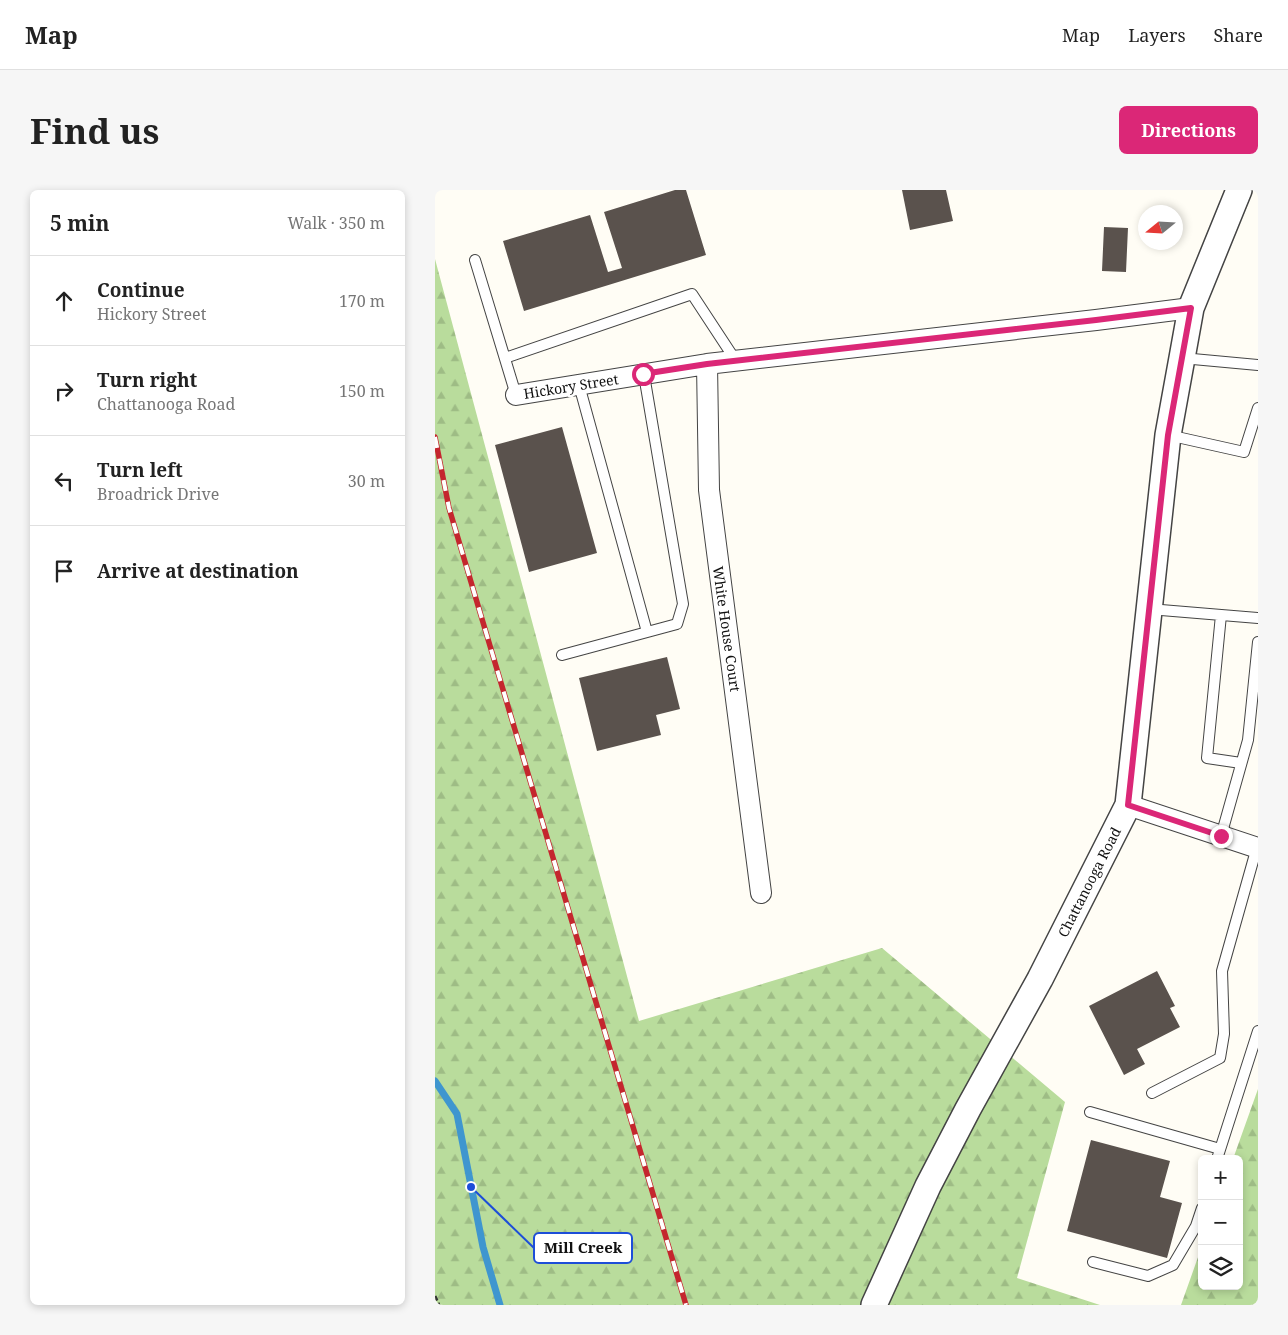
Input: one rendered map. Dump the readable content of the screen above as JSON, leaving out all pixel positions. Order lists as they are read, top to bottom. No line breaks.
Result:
{"streets":{"street":["Hickory Street","White House Court","Chattanooga Road"]},"crossings":[["Hickory Street","White House Court"],["Hickory Street","Chattanooga Road"]],"places":["Mill Creek"],"north":"left","page":{"header":"Map","nav":["Map","Layers","Share"],"buttons":"Directions","title":"Find us","heading":["5 min","Walk · 350 m"],"list":[["Continue","Hickory Street","170 m"],["Turn right","Chattanooga Road","150 m"],["Turn left","Broadrick Drive","30 m"],"Arrive at destination"],"map_buttons":["+","−"]}}
